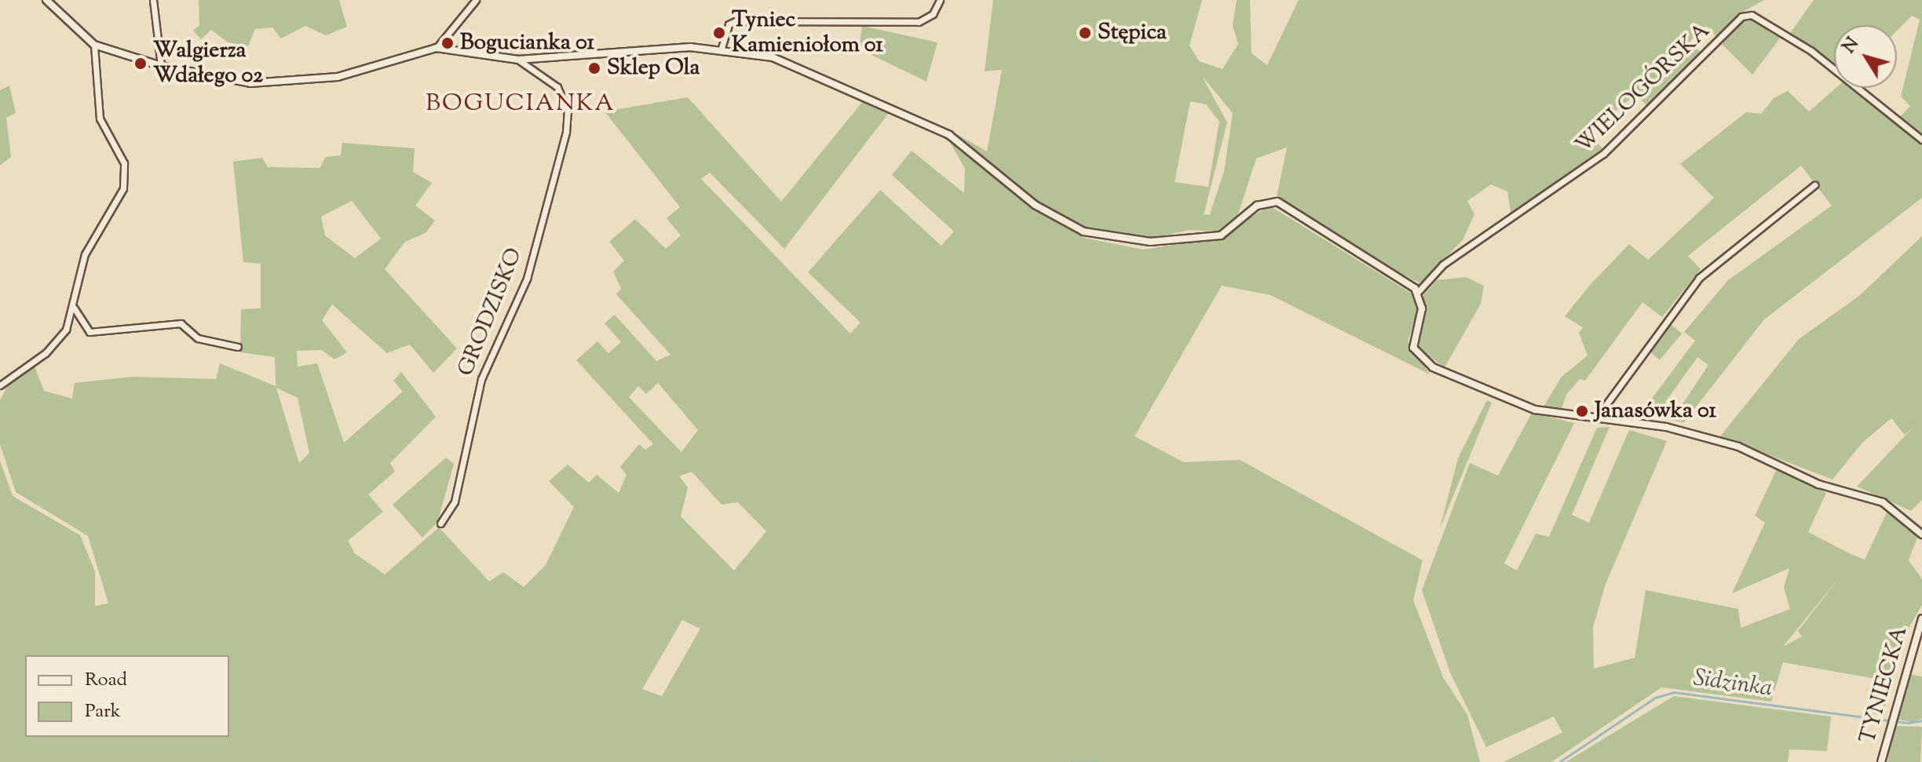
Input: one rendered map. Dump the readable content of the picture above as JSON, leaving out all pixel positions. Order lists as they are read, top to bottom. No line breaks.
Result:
{"streets":{"street":["WIELOGÓRSKA","GRODZISKO","TYNIECKA"]},"districts":["BOGUCIANKA"],"water":["Sidzinka"],"places":["Tyniec Kamieniołom 01","Stępica","Bogucianka 01","Walgierza Wdałego 02","Sklep Ola","Janasówka 01"],"legend":["Road","Park"],"north":"top left"}
